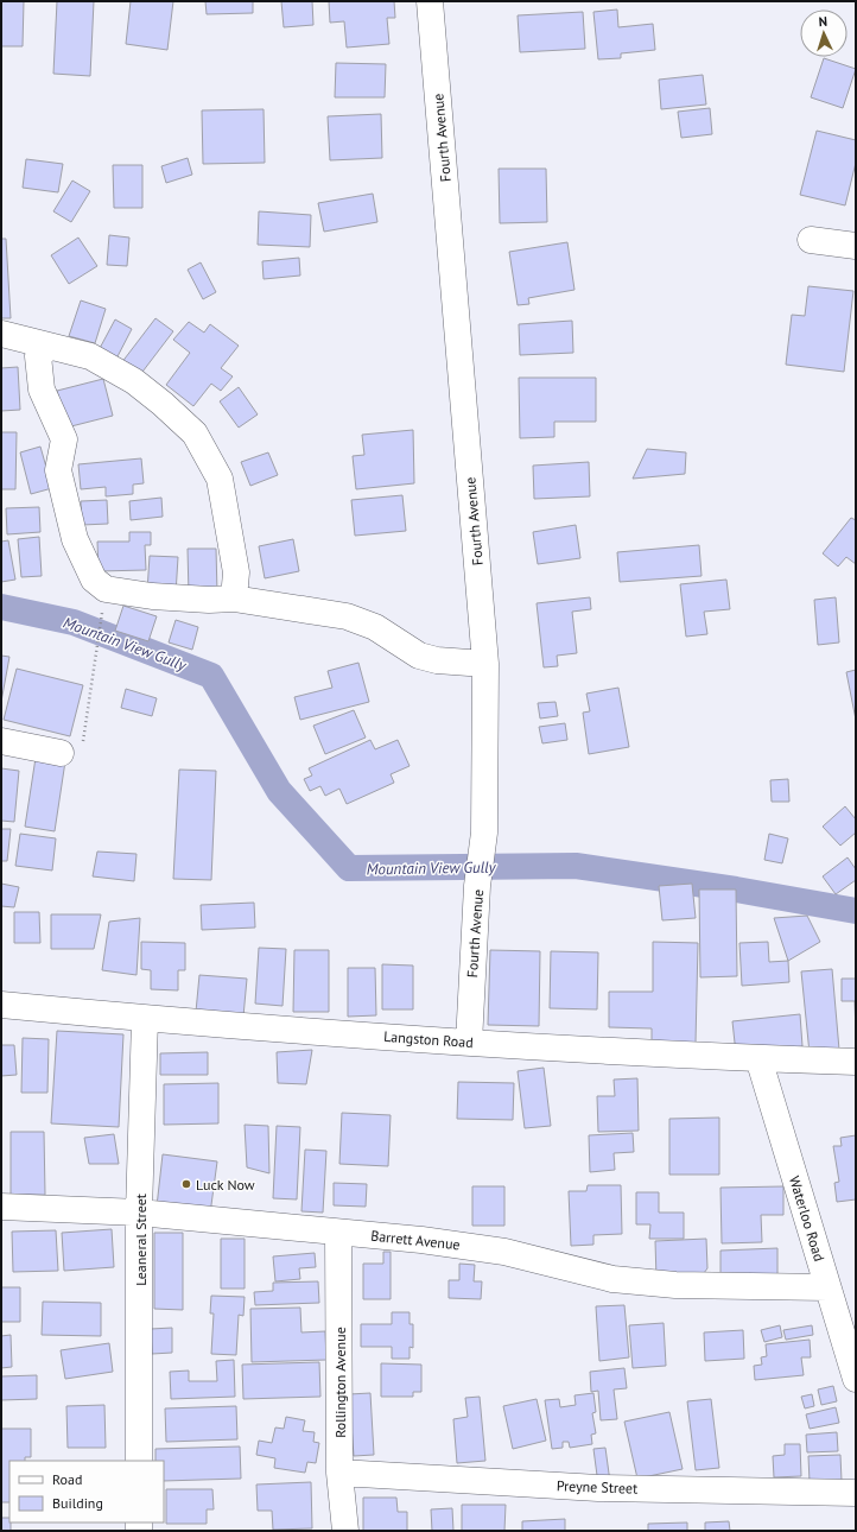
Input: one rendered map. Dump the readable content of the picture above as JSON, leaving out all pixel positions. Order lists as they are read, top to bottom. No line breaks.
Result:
{"streets":{"street":["Fourth Avenue","Langston Road","Waterloo Road","Leaneral Street","Barrett Avenue","Rollington Avenue","Preyne Street"]},"crossings":[["Fourth Avenue","Langston Road"],["Langston Road","Waterloo Road"],["Langston Road","Leaneral Street"],["Waterloo Road","Barrett Avenue"],["Leaneral Street","Barrett Avenue"],["Barrett Avenue","Rollington Avenue"],["Rollington Avenue","Preyne Street"]],"water":["Mountain View Gully"],"places":["Luck Now"],"legend":["Road","Building"],"north":"top"}
